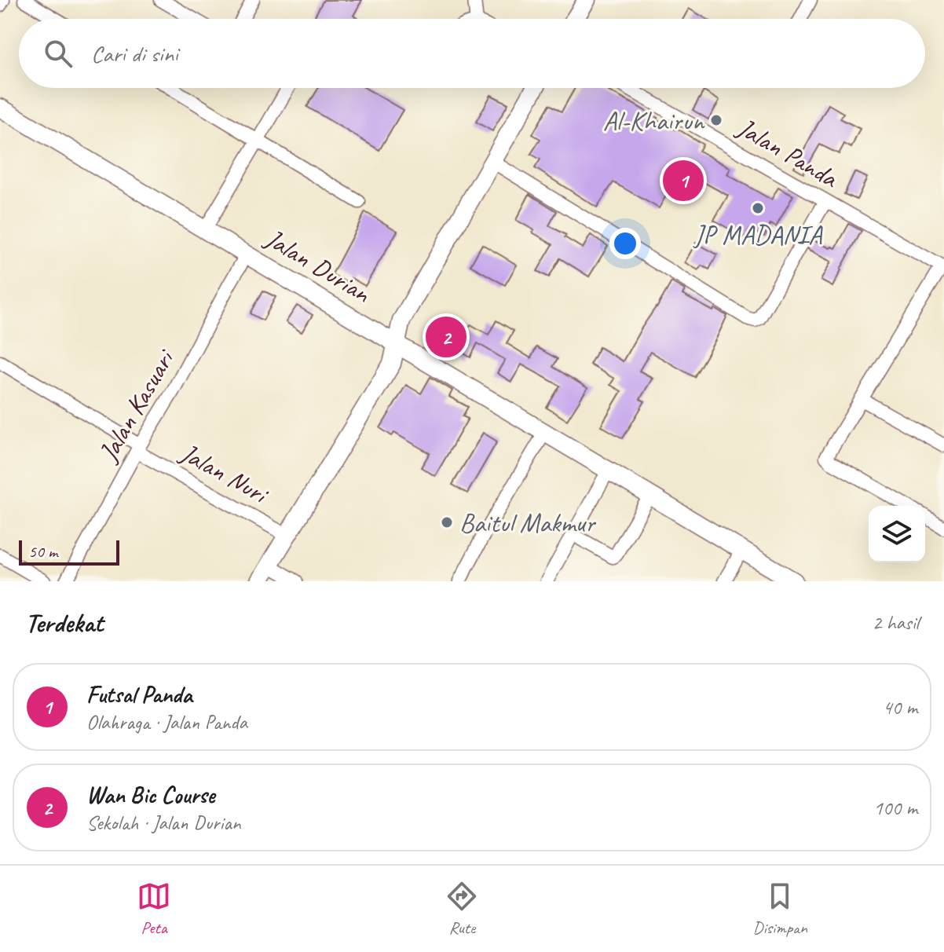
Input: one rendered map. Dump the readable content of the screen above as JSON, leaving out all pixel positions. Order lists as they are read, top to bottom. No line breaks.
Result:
{"streets":{"main road":["Jalan Durian"],"street":["Jalan Panda","Jalan Kasuari","Jalan Nuri"]},"crossings":[["Jalan Durian","Jalan Kasuari"],["Jalan Kasuari","Jalan Nuri"]],"places":["Al-Khairun","JP MADANIA","Baitul Makmur"],"scale_bar":"50 m","page":{"search":"Cari di sini","pins":["1","2"],"scale":"50 m","heading":["Terdekat","2 hasil"],"list":[{"mark":"1","name":"Futsal Panda","note":"Olahraga · Jalan Panda","value":"40 m"},{"mark":"2","name":"Wan Bic Course","note":"Sekolah · Jalan Durian","value":"100 m"}],"nav":["Peta","Rute","Disimpan"]}}
